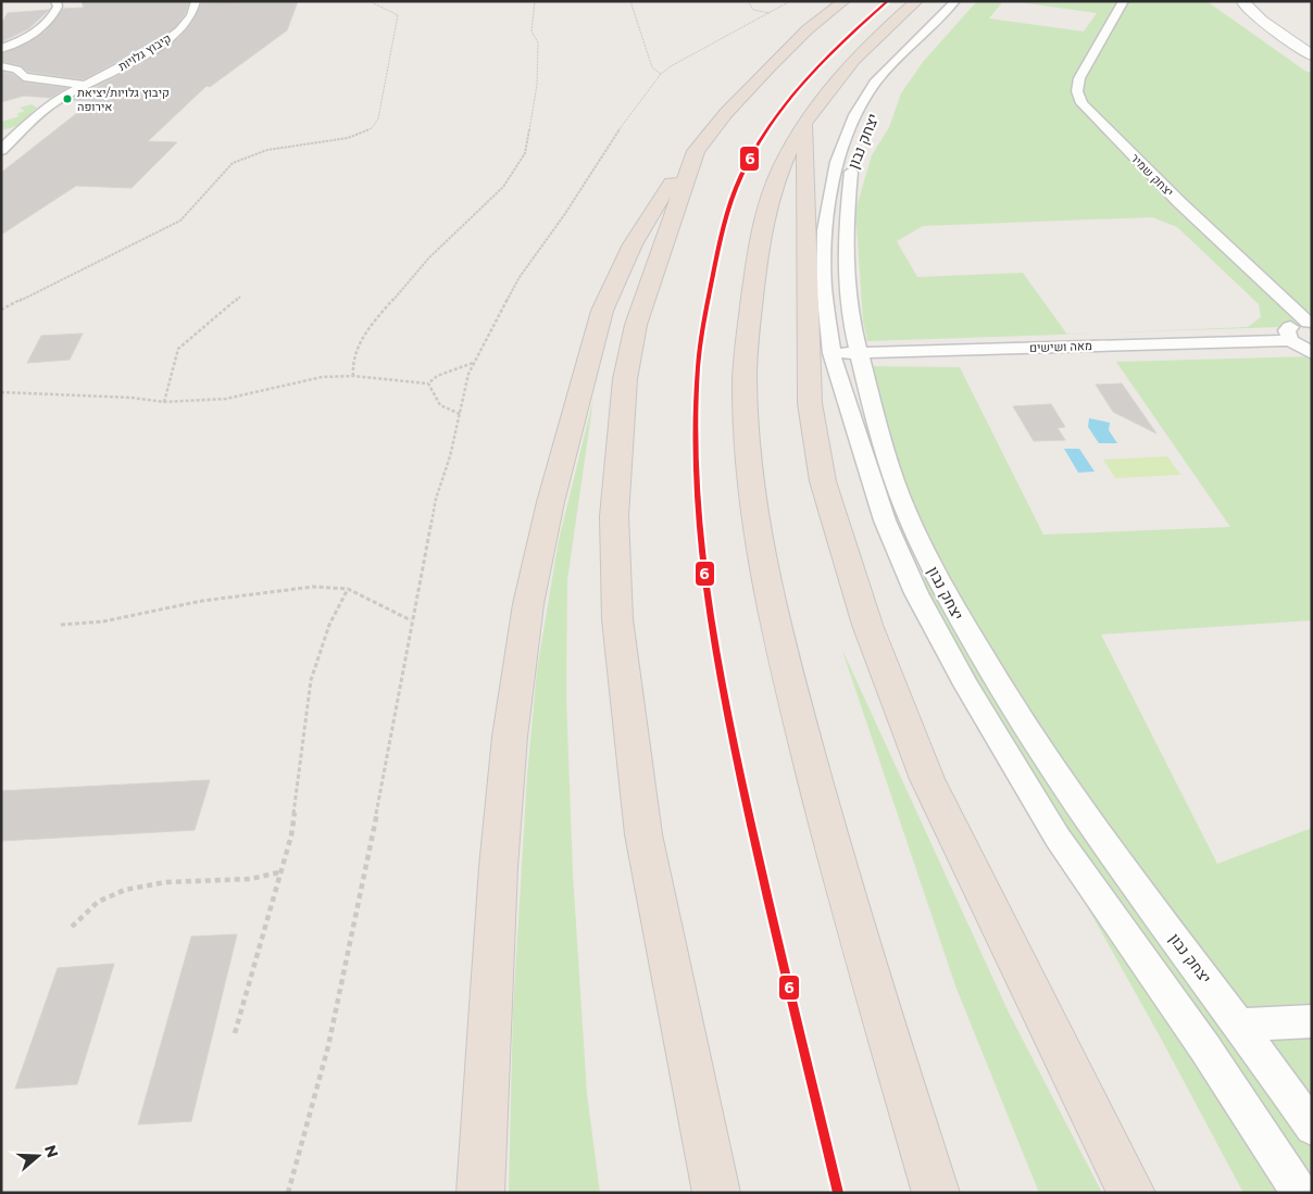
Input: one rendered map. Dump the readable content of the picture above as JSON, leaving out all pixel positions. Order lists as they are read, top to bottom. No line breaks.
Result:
{"streets":{"street":["קיבוץ גלויות","יצחק נבון","יצחק שמיר","מאה ושישים"]},"crossings":[["יצחק נבון","מאה ושישים"]],"places":["קיבוץ גלויות/יציאת אירופה"],"lines":["transit line 6"],"north":"right"}
